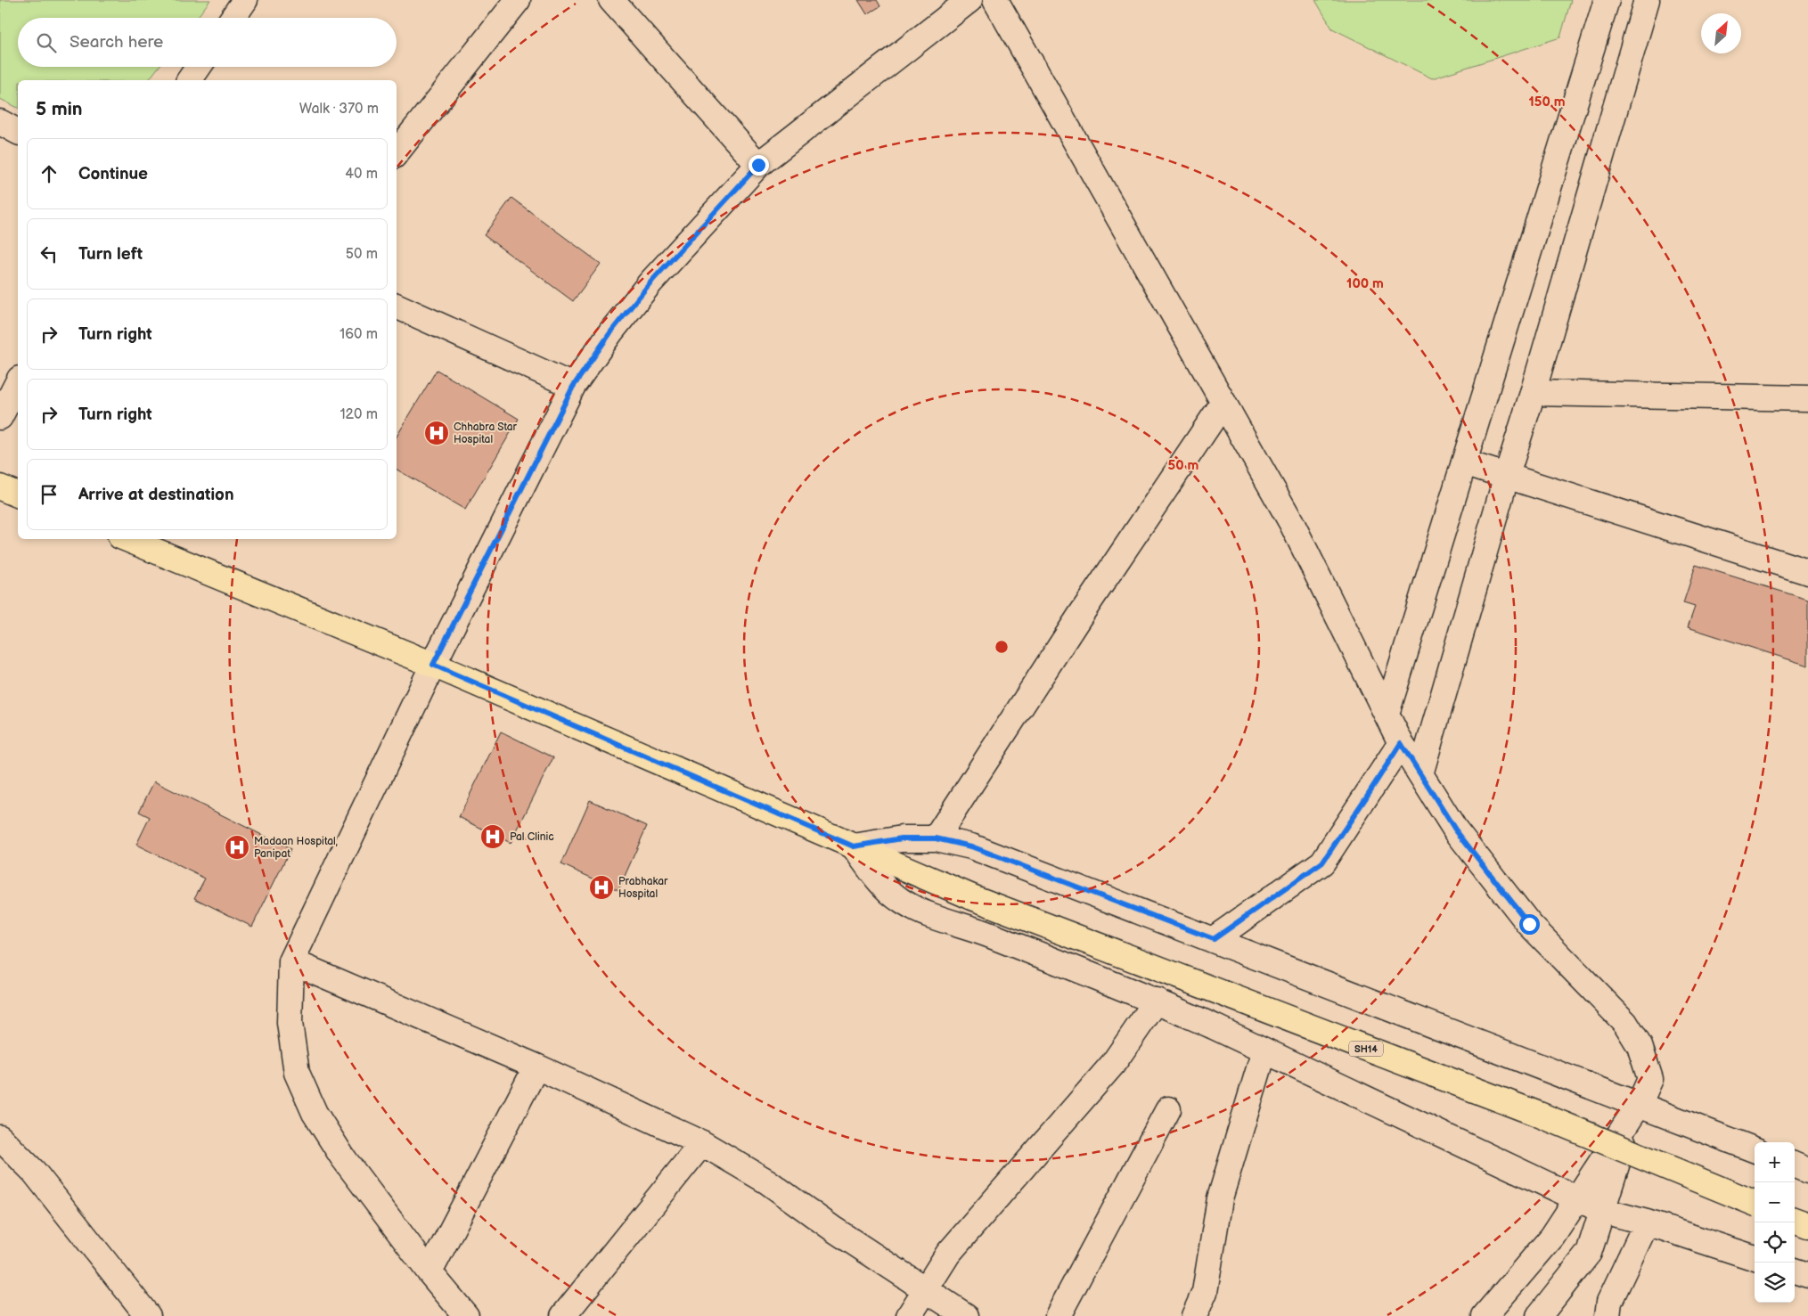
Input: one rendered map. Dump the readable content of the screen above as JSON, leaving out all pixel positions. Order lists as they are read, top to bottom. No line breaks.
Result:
{"streets":{"main road":["SH14"]},"places":{"hospital":["Chhabra Star Hospital","Pal Clinic","Madaan Hospital, Panipat","Prabhakar Hospital"]},"north":"top right","page":{"search":"Search here","heading":["5 min","Walk · 370 m"],"list":[["Continue","40 m"],["Turn left","50 m"],["Turn right","160 m"],["Turn right","120 m"],"Arrive at destination"],"map_buttons":["+","−"]},"rings":["150 m","100 m","50 m"]}
